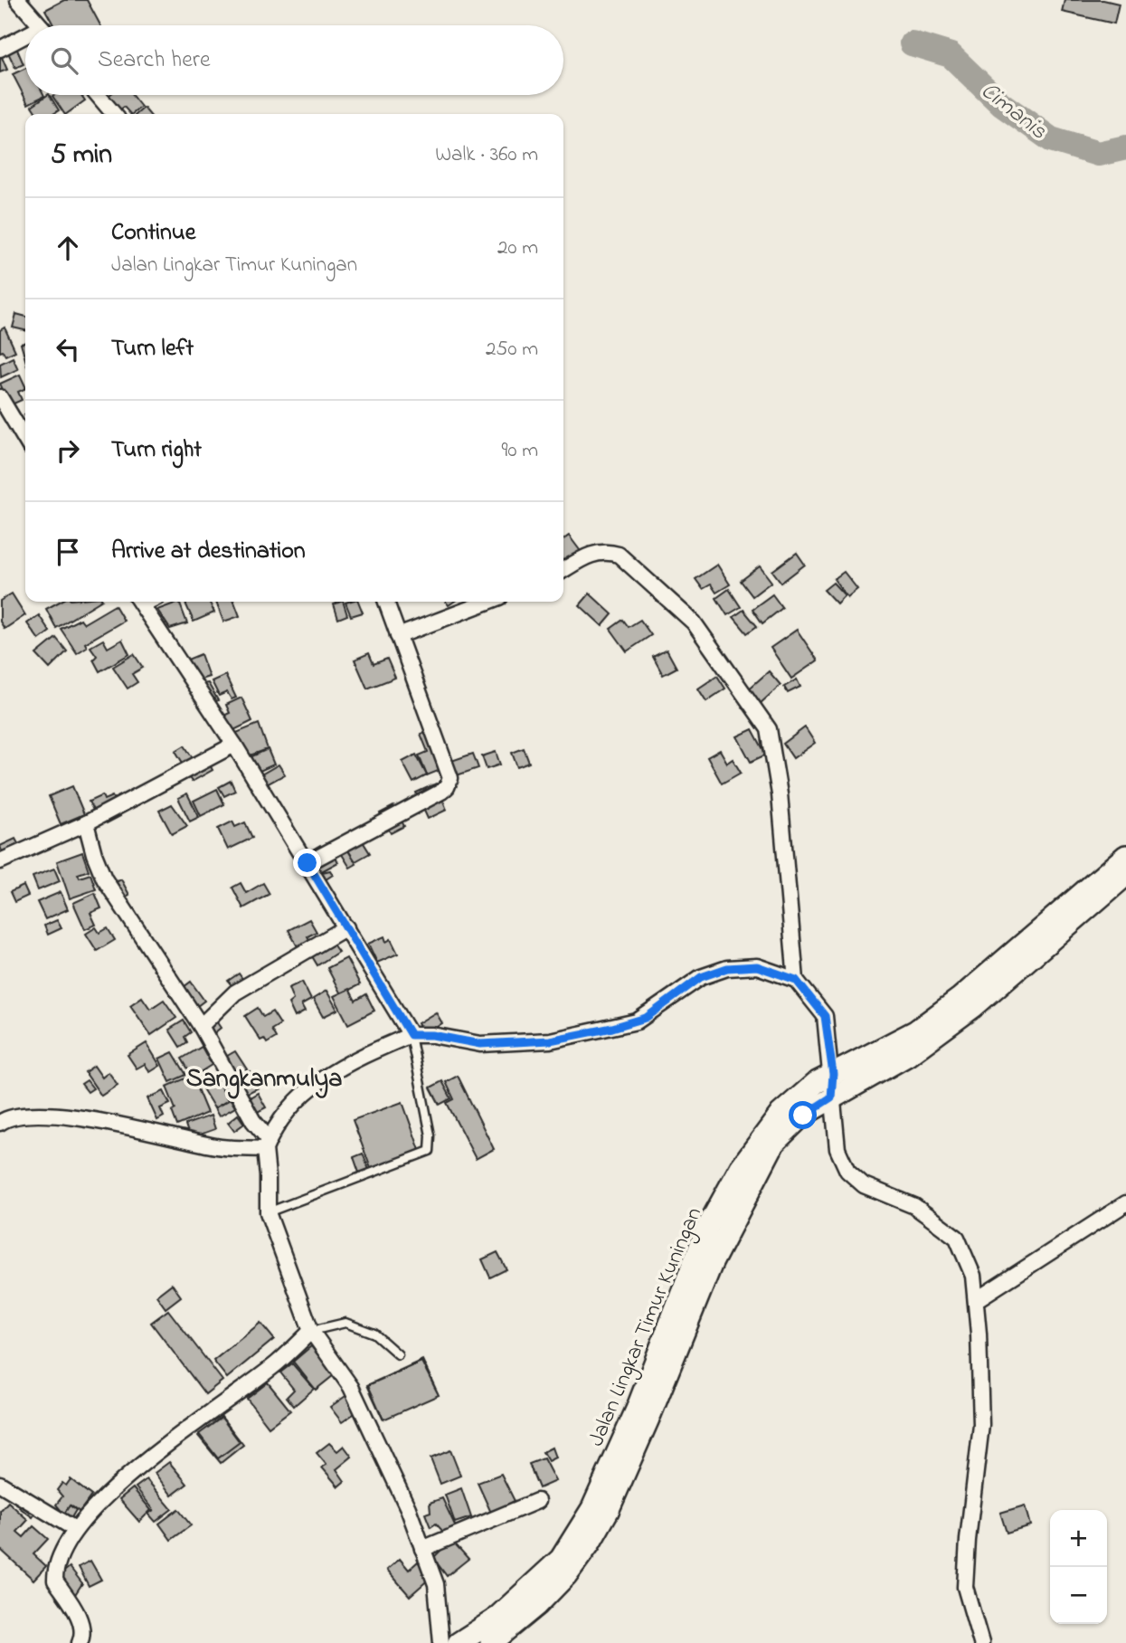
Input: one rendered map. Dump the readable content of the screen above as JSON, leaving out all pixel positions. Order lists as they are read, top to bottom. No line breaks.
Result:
{"streets":{"main road":["Jalan Lingkar Timur Kuningan"]},"districts":["Sangkanmulya"],"water":["Cimanis"],"page":{"search":"Search here","heading":["5 min","Walk · 360 m"],"list":[["Continue","Jalan Lingkar Timur Kuningan","20 m"],["Turn left","250 m"],["Turn right","90 m"],"Arrive at destination"],"map_buttons":["+","−"]}}
